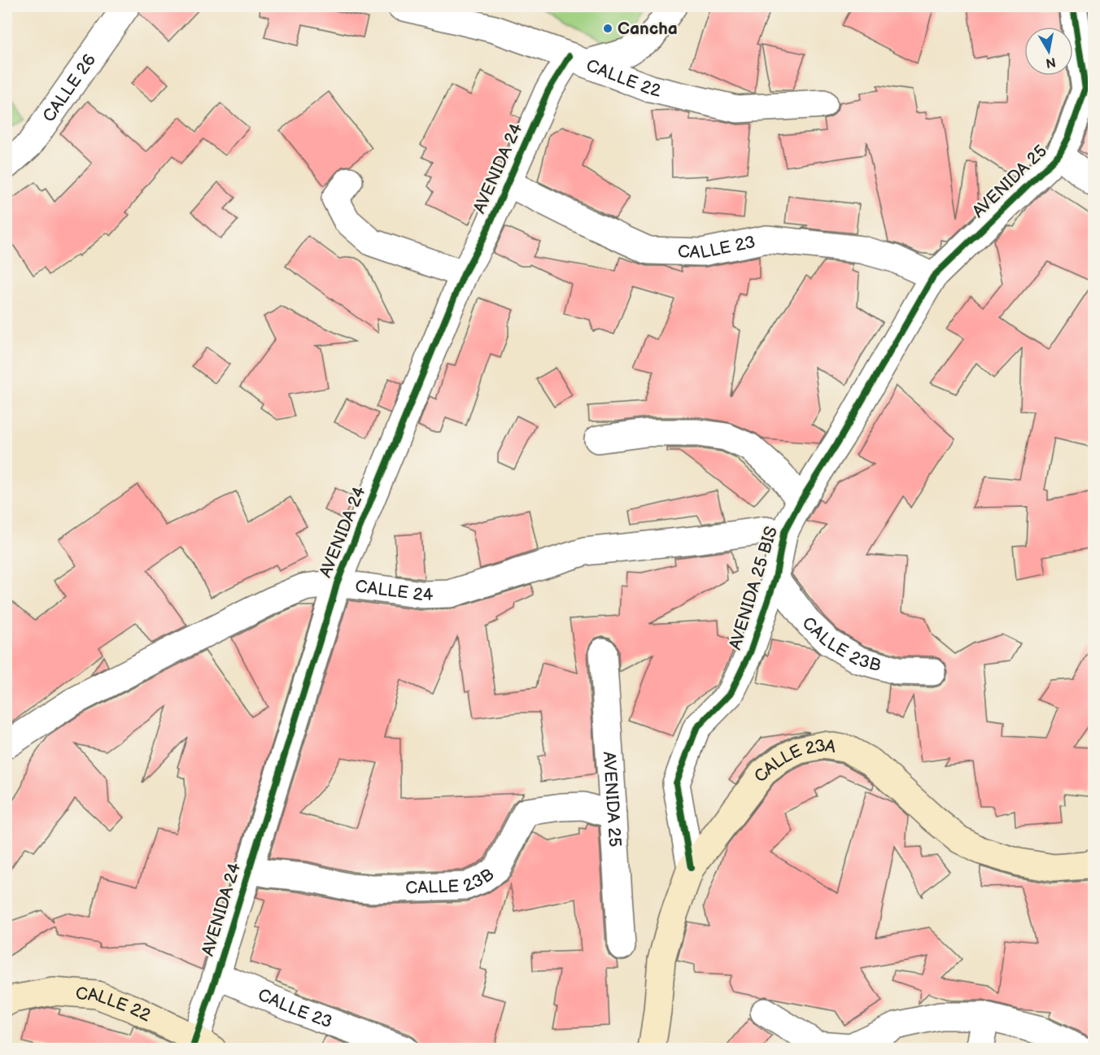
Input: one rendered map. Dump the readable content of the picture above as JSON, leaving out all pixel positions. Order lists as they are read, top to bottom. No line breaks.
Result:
{"streets":{"main road":["CALLE 22","CALLE 23A"],"street":["CALLE 26","AVENIDA 24","AVENIDA 25","CALLE 23","AVENIDA 25 BIS","CALLE 24","CALLE 23B"]},"crossings":[["CALLE 22","AVENIDA 24"],["AVENIDA 24","CALLE 23"],["AVENIDA 24","CALLE 24"],["AVENIDA 24","CALLE 23B"],["AVENIDA 25","CALLE 23"],["AVENIDA 25","AVENIDA 25 BIS"],["AVENIDA 25","CALLE 23B"],["CALLE 23","AVENIDA 25 BIS"],["AVENIDA 25 BIS","CALLE 24"],["AVENIDA 25 BIS","CALLE 23B"],["AVENIDA 25 BIS","CALLE 23A"]],"places":["Cancha"],"north":"bottom"}
